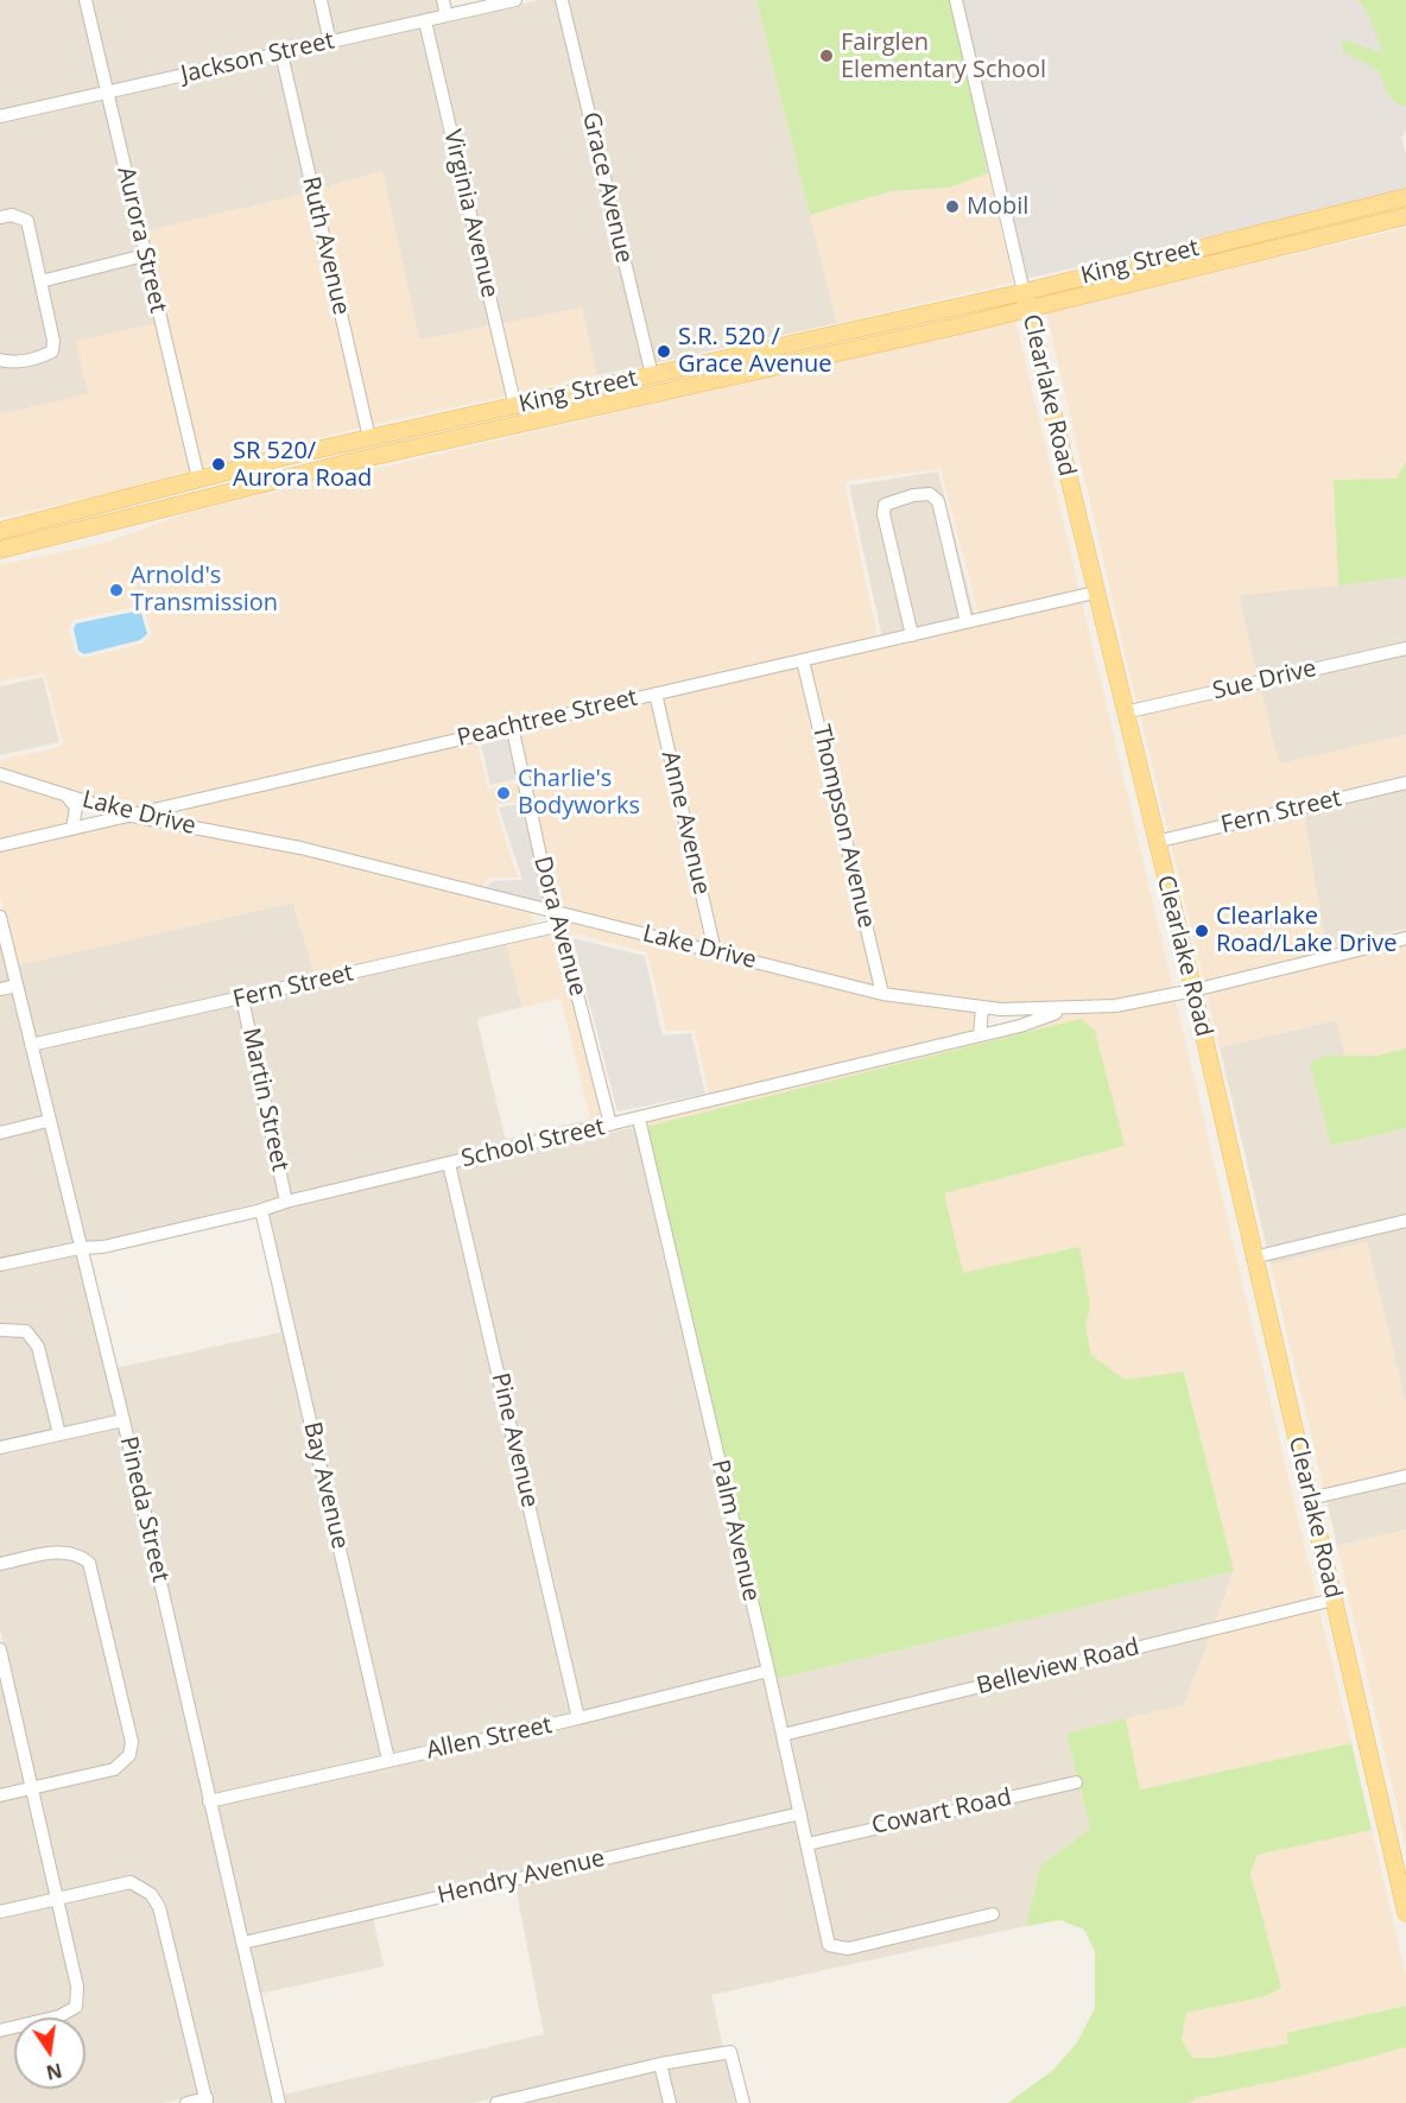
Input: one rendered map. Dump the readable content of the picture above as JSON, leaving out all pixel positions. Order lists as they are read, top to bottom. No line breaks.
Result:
{"streets":{"main road":["King Street","Clearlake Road"],"street":["Jackson Street","Grace Avenue","Virginia Avenue","Aurora Street","Ruth Avenue","Sue Drive","Peachtree Street","Fern Street","Lake Drive","Anne Avenue","Thompson Avenue","Dora Avenue","Martin Street","School Street","Pine Avenue","Bay Avenue","Pineda Street","Palm Avenue","Belleview Road","Allen Street","Cowart Road","Hendry Avenue"]},"crossings":[["Jackson Street","Virginia Avenue"],["Jackson Street","Aurora Street"],["Jackson Street","Ruth Avenue"],["Grace Avenue","King Street"],["Virginia Avenue","King Street"],["Aurora Street","King Street"],["Ruth Avenue","King Street"],["King Street","Clearlake Road"],["Clearlake Road","Sue Drive"],["Clearlake Road","Peachtree Street"],["Clearlake Road","Fern Street"],["Clearlake Road","Lake Drive"],["Clearlake Road","Belleview Road"],["Peachtree Street","Lake Drive"],["Peachtree Street","Anne Avenue"],["Peachtree Street","Thompson Avenue"],["Peachtree Street","Dora Avenue"],["Fern Street","Lake Drive"],["Fern Street","Dora Avenue"],["Fern Street","Martin Street"],["Fern Street","Pineda Street"],["Lake Drive","Anne Avenue"],["Lake Drive","Thompson Avenue"],["Lake Drive","Dora Avenue"],["Lake Drive","School Street"],["Dora Avenue","School Street"],["Martin Street","School Street"],["School Street","Pine Avenue"],["School Street","Bay Avenue"],["School Street","Pineda Street"],["School Street","Palm Avenue"],["Pine Avenue","Allen Street"],["Bay Avenue","Allen Street"],["Pineda Street","Allen Street"],["Pineda Street","Hendry Avenue"],["Palm Avenue","Belleview Road"],["Palm Avenue","Allen Street"],["Palm Avenue","Cowart Road"],["Palm Avenue","Hendry Avenue"]],"places":["Fairglen Elementary School","Mobil","S.R. 520 / Grace Avenue","SR 520/ Aurora Road","Arnold's Transmission","Charlie's Bodyworks","Clearlake Road/Lake Drive"],"north":"bottom"}
